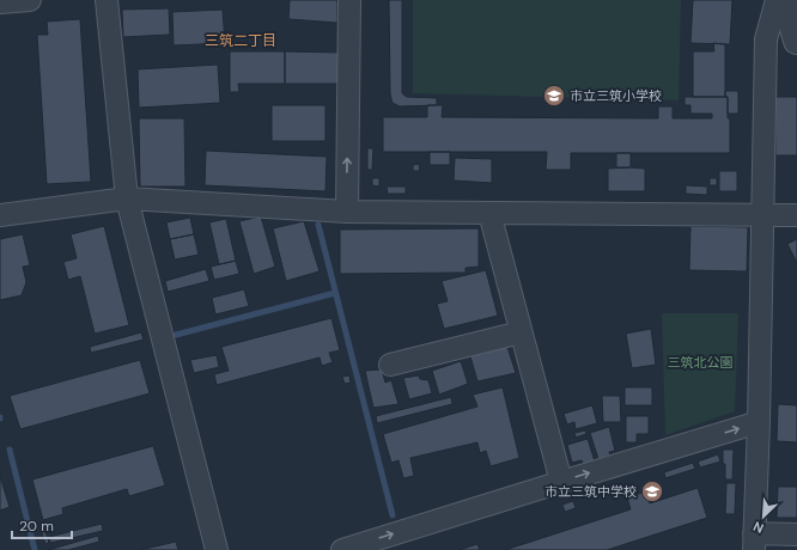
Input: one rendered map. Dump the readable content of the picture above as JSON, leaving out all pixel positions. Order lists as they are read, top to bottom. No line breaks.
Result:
{"districts":["三筑二丁目"],"parks":["三筑北公園"],"places":{"school or university":["市立三筑小学校","市立三筑中学校"]},"scale_bar":"20 m","north":"bottom left"}
